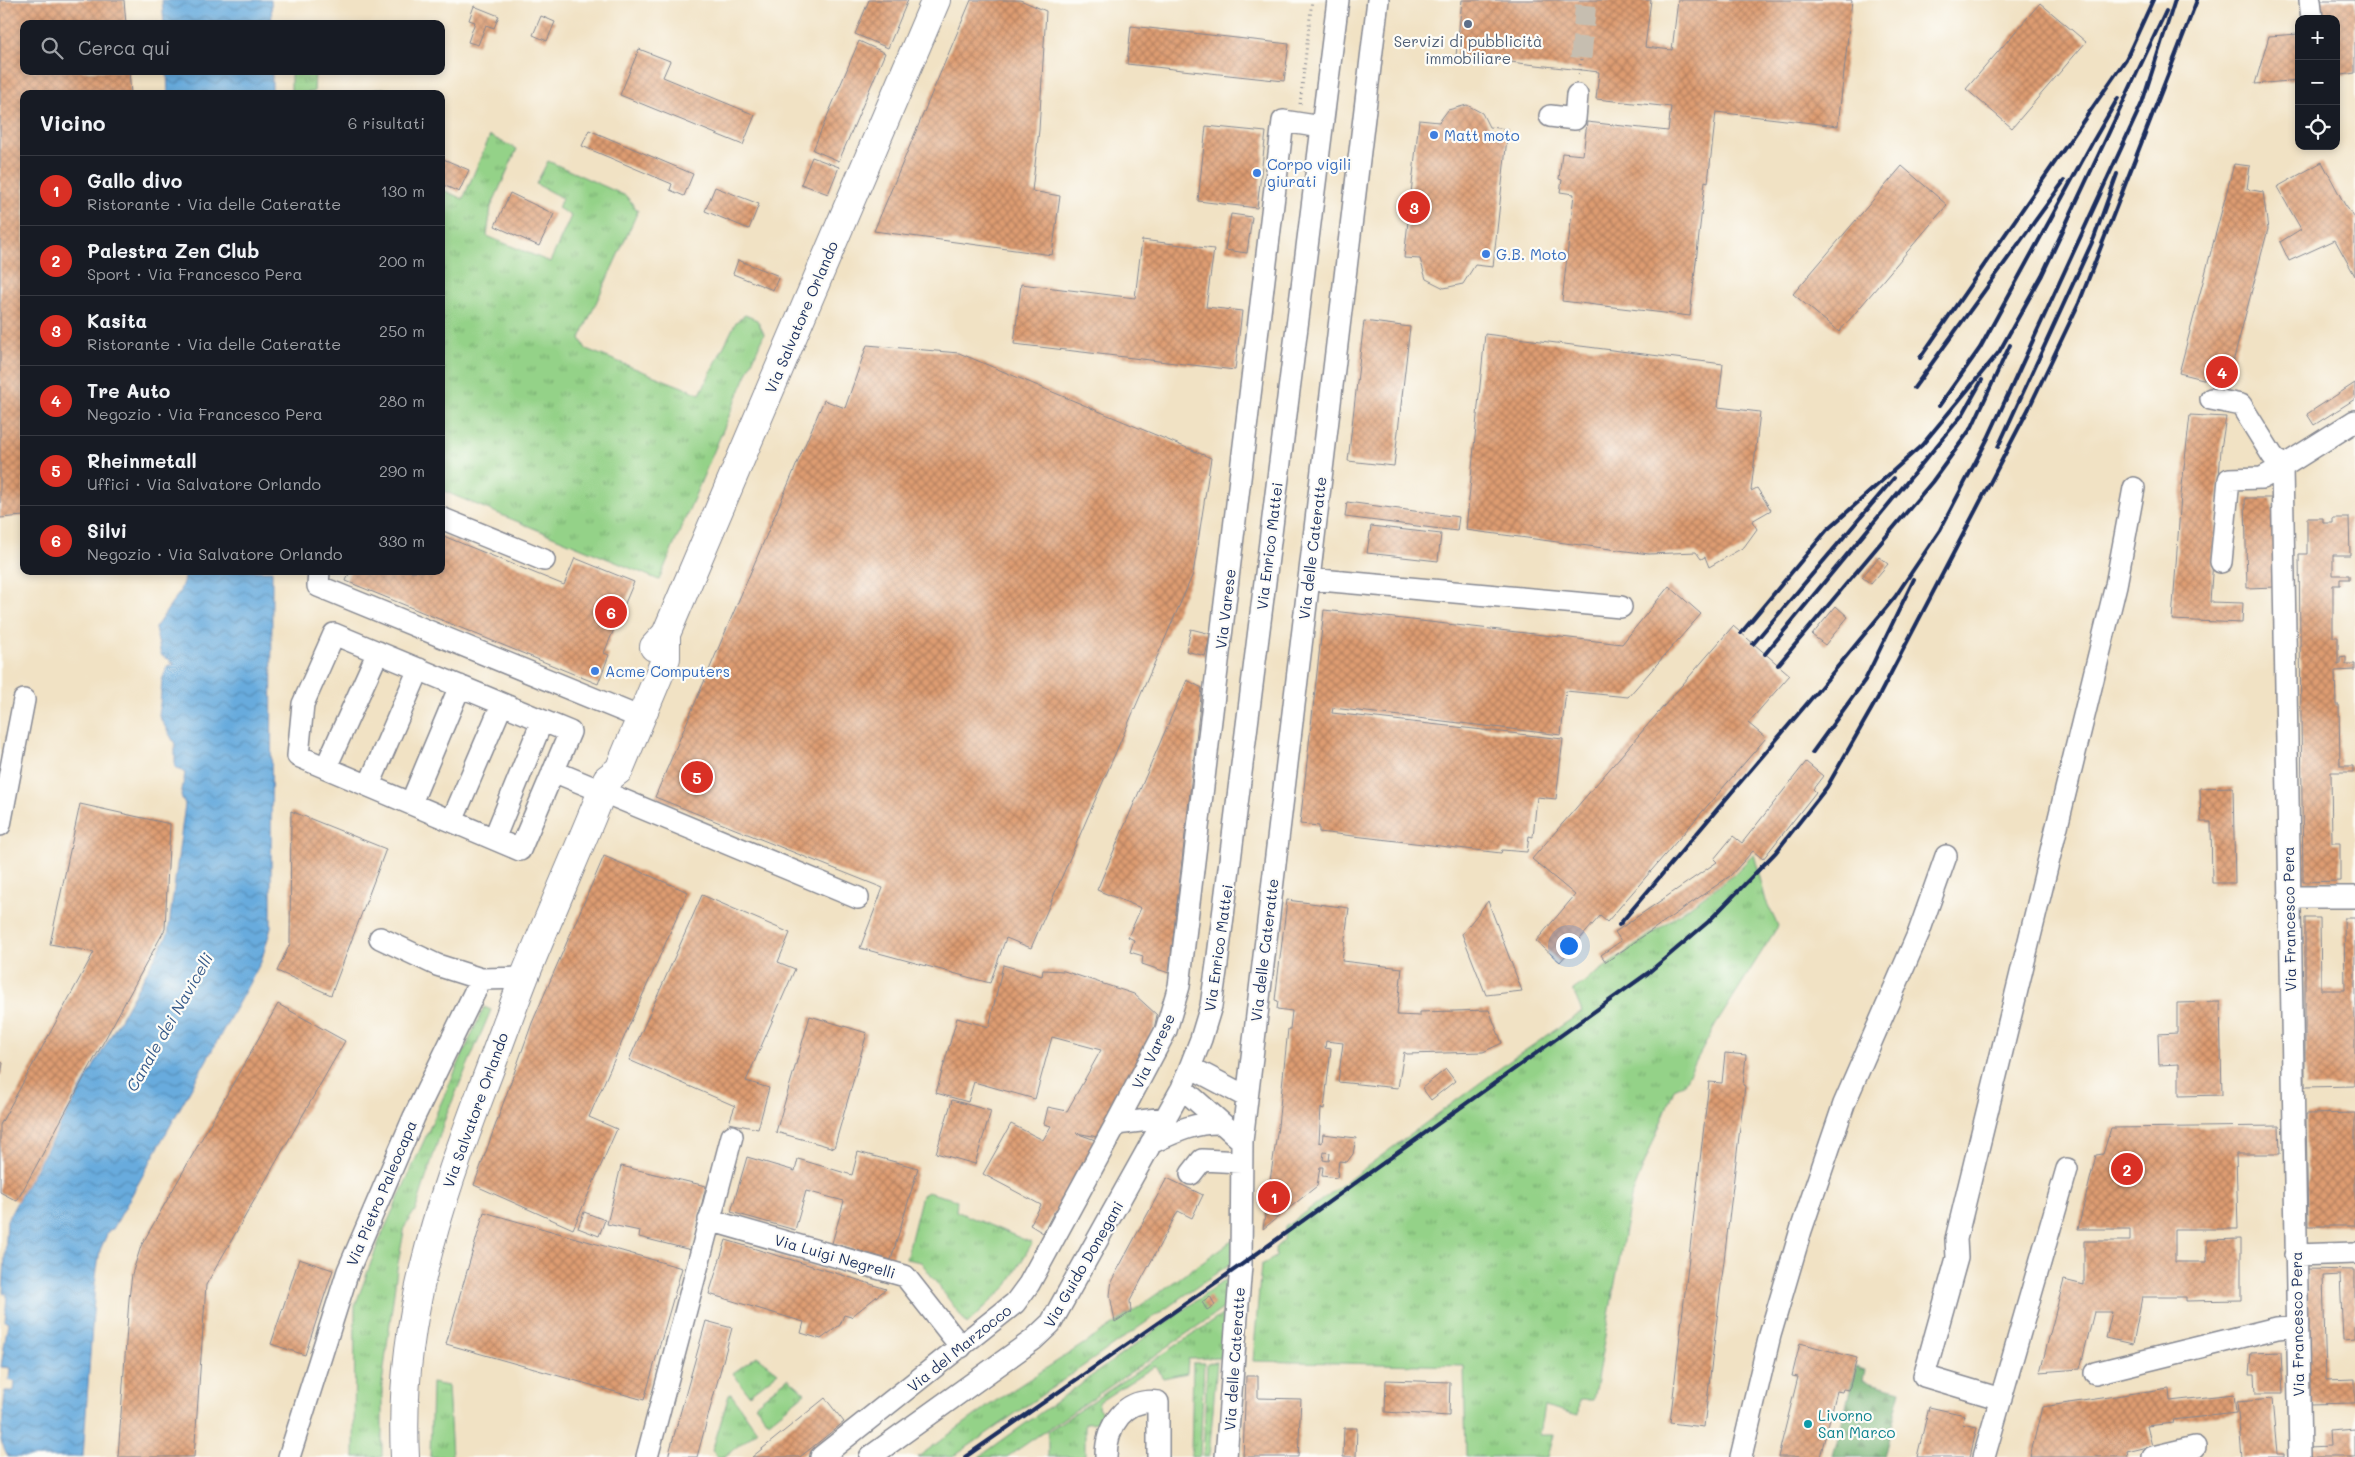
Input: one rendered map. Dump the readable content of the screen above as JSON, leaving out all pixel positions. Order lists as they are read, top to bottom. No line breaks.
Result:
{"streets":{"main road":["Via Salvatore Orlando"],"street":["Via Enrico Mattei","Via delle Cateratte","Via Varese","Via Francesco Pera","Via Pietro Paleocapa","Via Luigi Negrelli","Via Guido Donegani","Via del Marzocco"]},"crossings":[["Via Enrico Mattei","Via Guido Donegani"],["Via Varese","Via del Marzocco"],["Via Luigi Negrelli","Via del Marzocco"]],"water":["Canale dei Navicelli"],"places":["Servizi di pubblicità immobiliare","Matt moto","Corpo vigili giurati","G.B. Moto","Acme Computers","Livorno San Marco"],"page":{"map_buttons":["+","−"],"search":"Cerca qui","heading":["Vicino","6 risultati"],"list":[{"mark":"1","name":"Gallo divo","note":"Ristorante · Via delle Cateratte","value":"130 m"},{"mark":"2","name":"Palestra Zen Club","note":"Sport · Via Francesco Pera","value":"200 m"},{"mark":"3","name":"Kasita","note":"Ristorante · Via delle Cateratte","value":"250 m"},{"mark":"4","name":"Tre Auto","note":"Negozio · Via Francesco Pera","value":"280 m"},{"mark":"5","name":"Rheinmetall","note":"Uffici · Via Salvatore Orlando","value":"290 m"},{"mark":"6","name":"Silvi","note":"Negozio · Via Salvatore Orlando","value":"330 m"}],"pins":["3","4","6","5","2","1"]}}
